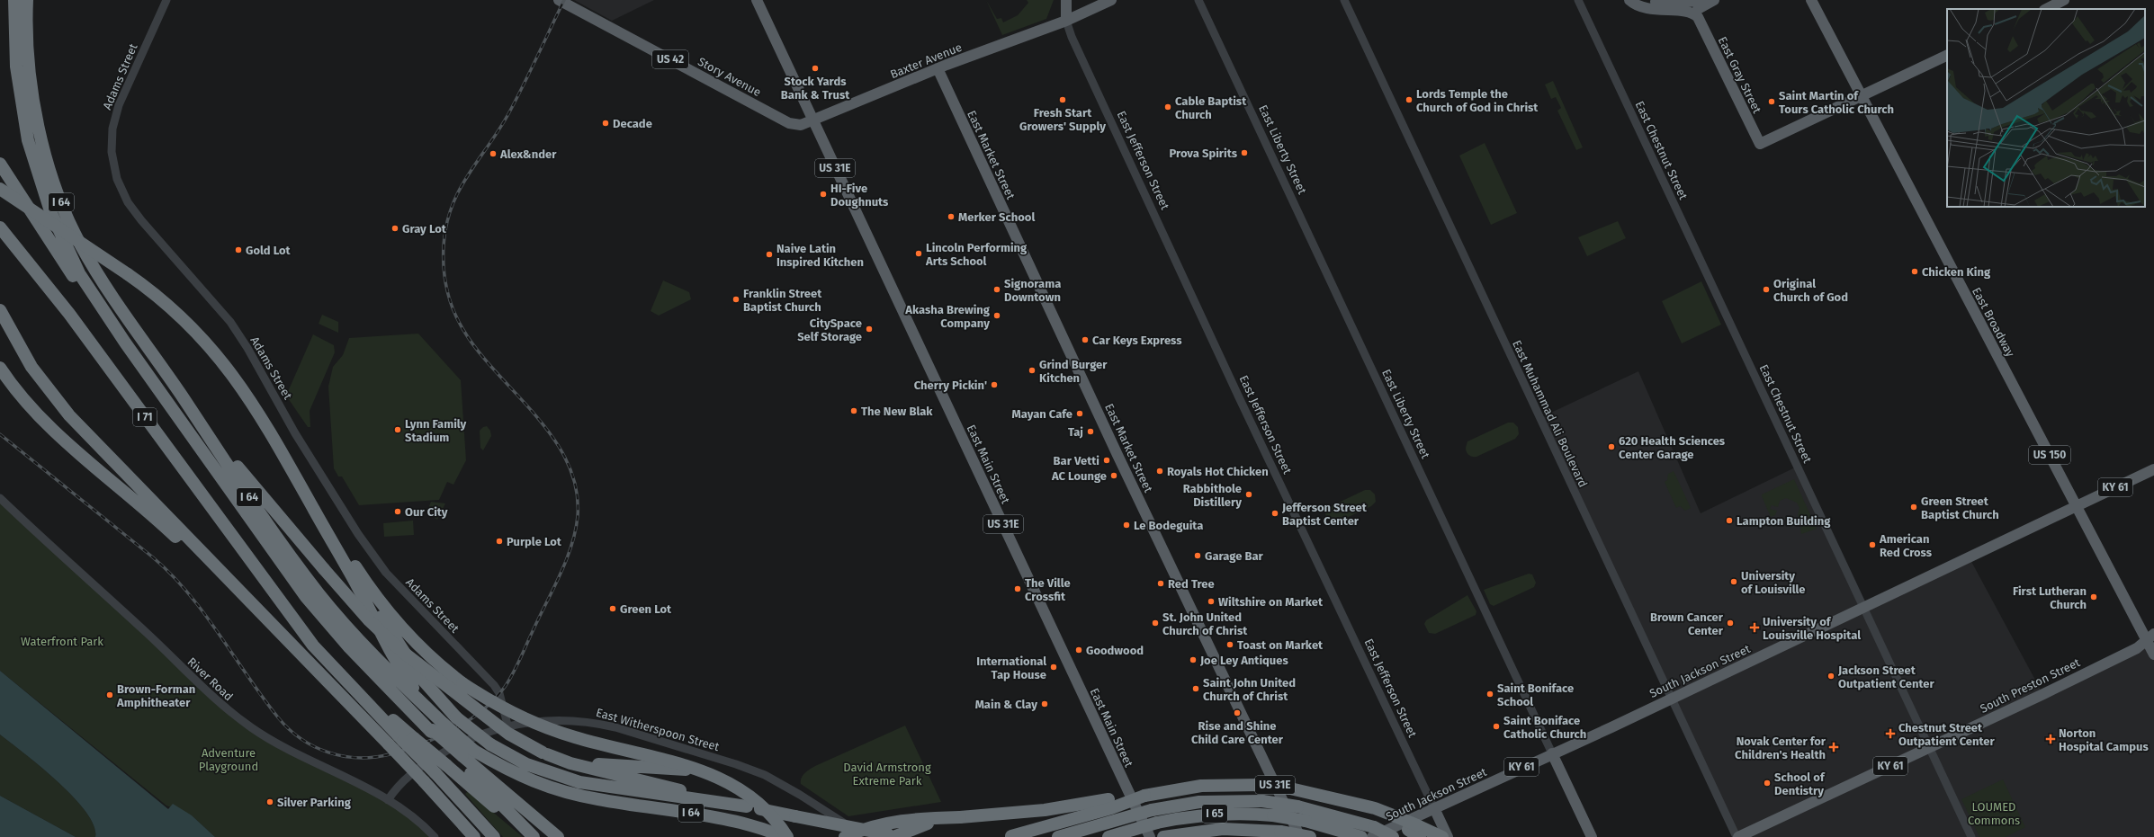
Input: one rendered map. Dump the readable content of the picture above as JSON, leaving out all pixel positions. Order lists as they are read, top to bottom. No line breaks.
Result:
{"streets":{"highway":["I 64","I 71","I 65"],"main road":["US 42","Baxter Avenue","East Gray Street","Story Avenue","East Liberty Street","East Market Street","East Jefferson Street","US 31E","East Broadway","US 150","East Main Street","KY 61","South Jackson Street","South Preston Street"],"street":["Adams Street","East Chestnut Street","East Muhammad Ali Boulevard","River Road","East Witherspoon Street"]},"crossings":[["Baxter Avenue","Story Avenue"],["Baxter Avenue","East Market Street"],["Baxter Avenue","East Jefferson Street"],["Baxter Avenue","East Main Street"],["East Gray Street","East Broadway"],["Adams Street","East Witherspoon Street"],["Story Avenue","East Main Street"],["East Liberty Street","South Jackson Street"],["East Chestnut Street","South Jackson Street"],["East Chestnut Street","South Preston Street"],["East Jefferson Street","South Jackson Street"],["East Broadway","South Jackson Street"],["East Broadway","South Preston Street"],["East Muhammad Ali Boulevard","South Jackson Street"],["East Muhammad Ali Boulevard","South Preston Street"],["South Jackson Street","I 65"],["River Road","East Witherspoon Street"]],"parks":["Waterfront Park","Adventure Playground","David Armstrong Extreme Park","LOUMED Commons"],"places":{"other":["Stock Yards Bank & Trust","Fresh Start Growers' Supply","Lords Temple the Church of God in Christ","Saint Martin of Tours Catholic Church","Cable Baptist Church","Decade","Prova Spirits","Alex&nder","HI-Five Doughnuts","Merker School","Gray Lot","Gold Lot","Lincoln Performing Arts School","Naive Latin Inspired Kitchen","Chicken King","Signorama Downtown","Original Church of God","Franklin Street Baptist Church","Akasha Brewing Company","CitySpace Self Storage","Car Keys Express","Grind Burger Kitchen","Cherry Pickin'","The New Blak","Mayan Cafe","Lynn Family Stadium","Taj","620 Health Sciences Center Garage","Bar Vetti","Royals Hot Chicken","AC Lounge","Rabbithole Distillery","Green Street Baptist Church","Our City","Jefferson Street Baptist Center","Lampton Building","Le Bodeguita","Purple Lot","American Red Cross","Garage Bar","University of Louisville","Red Tree","The Ville Crossfit","First Lutheran Church","Wiltshire on Market","Green Lot","St. John United Church of Christ","Brown Cancer Center","Toast on Market","Goodwood","Joe Ley Antiques","International Tap House","Jackson Street Outpatient Center","Saint John United Church of Christ","Saint Boniface School","Brown-Forman Amphitheater","Main & Clay","Rise and Shine Child Care Center","Saint Boniface Catholic Church","School of Dentistry","Silver Parking"],"health":["University of Louisville Hospital","Chestnut Street Outpatient Center","Norton Hospital Campus","Novak Center for Children's Health"]}}
